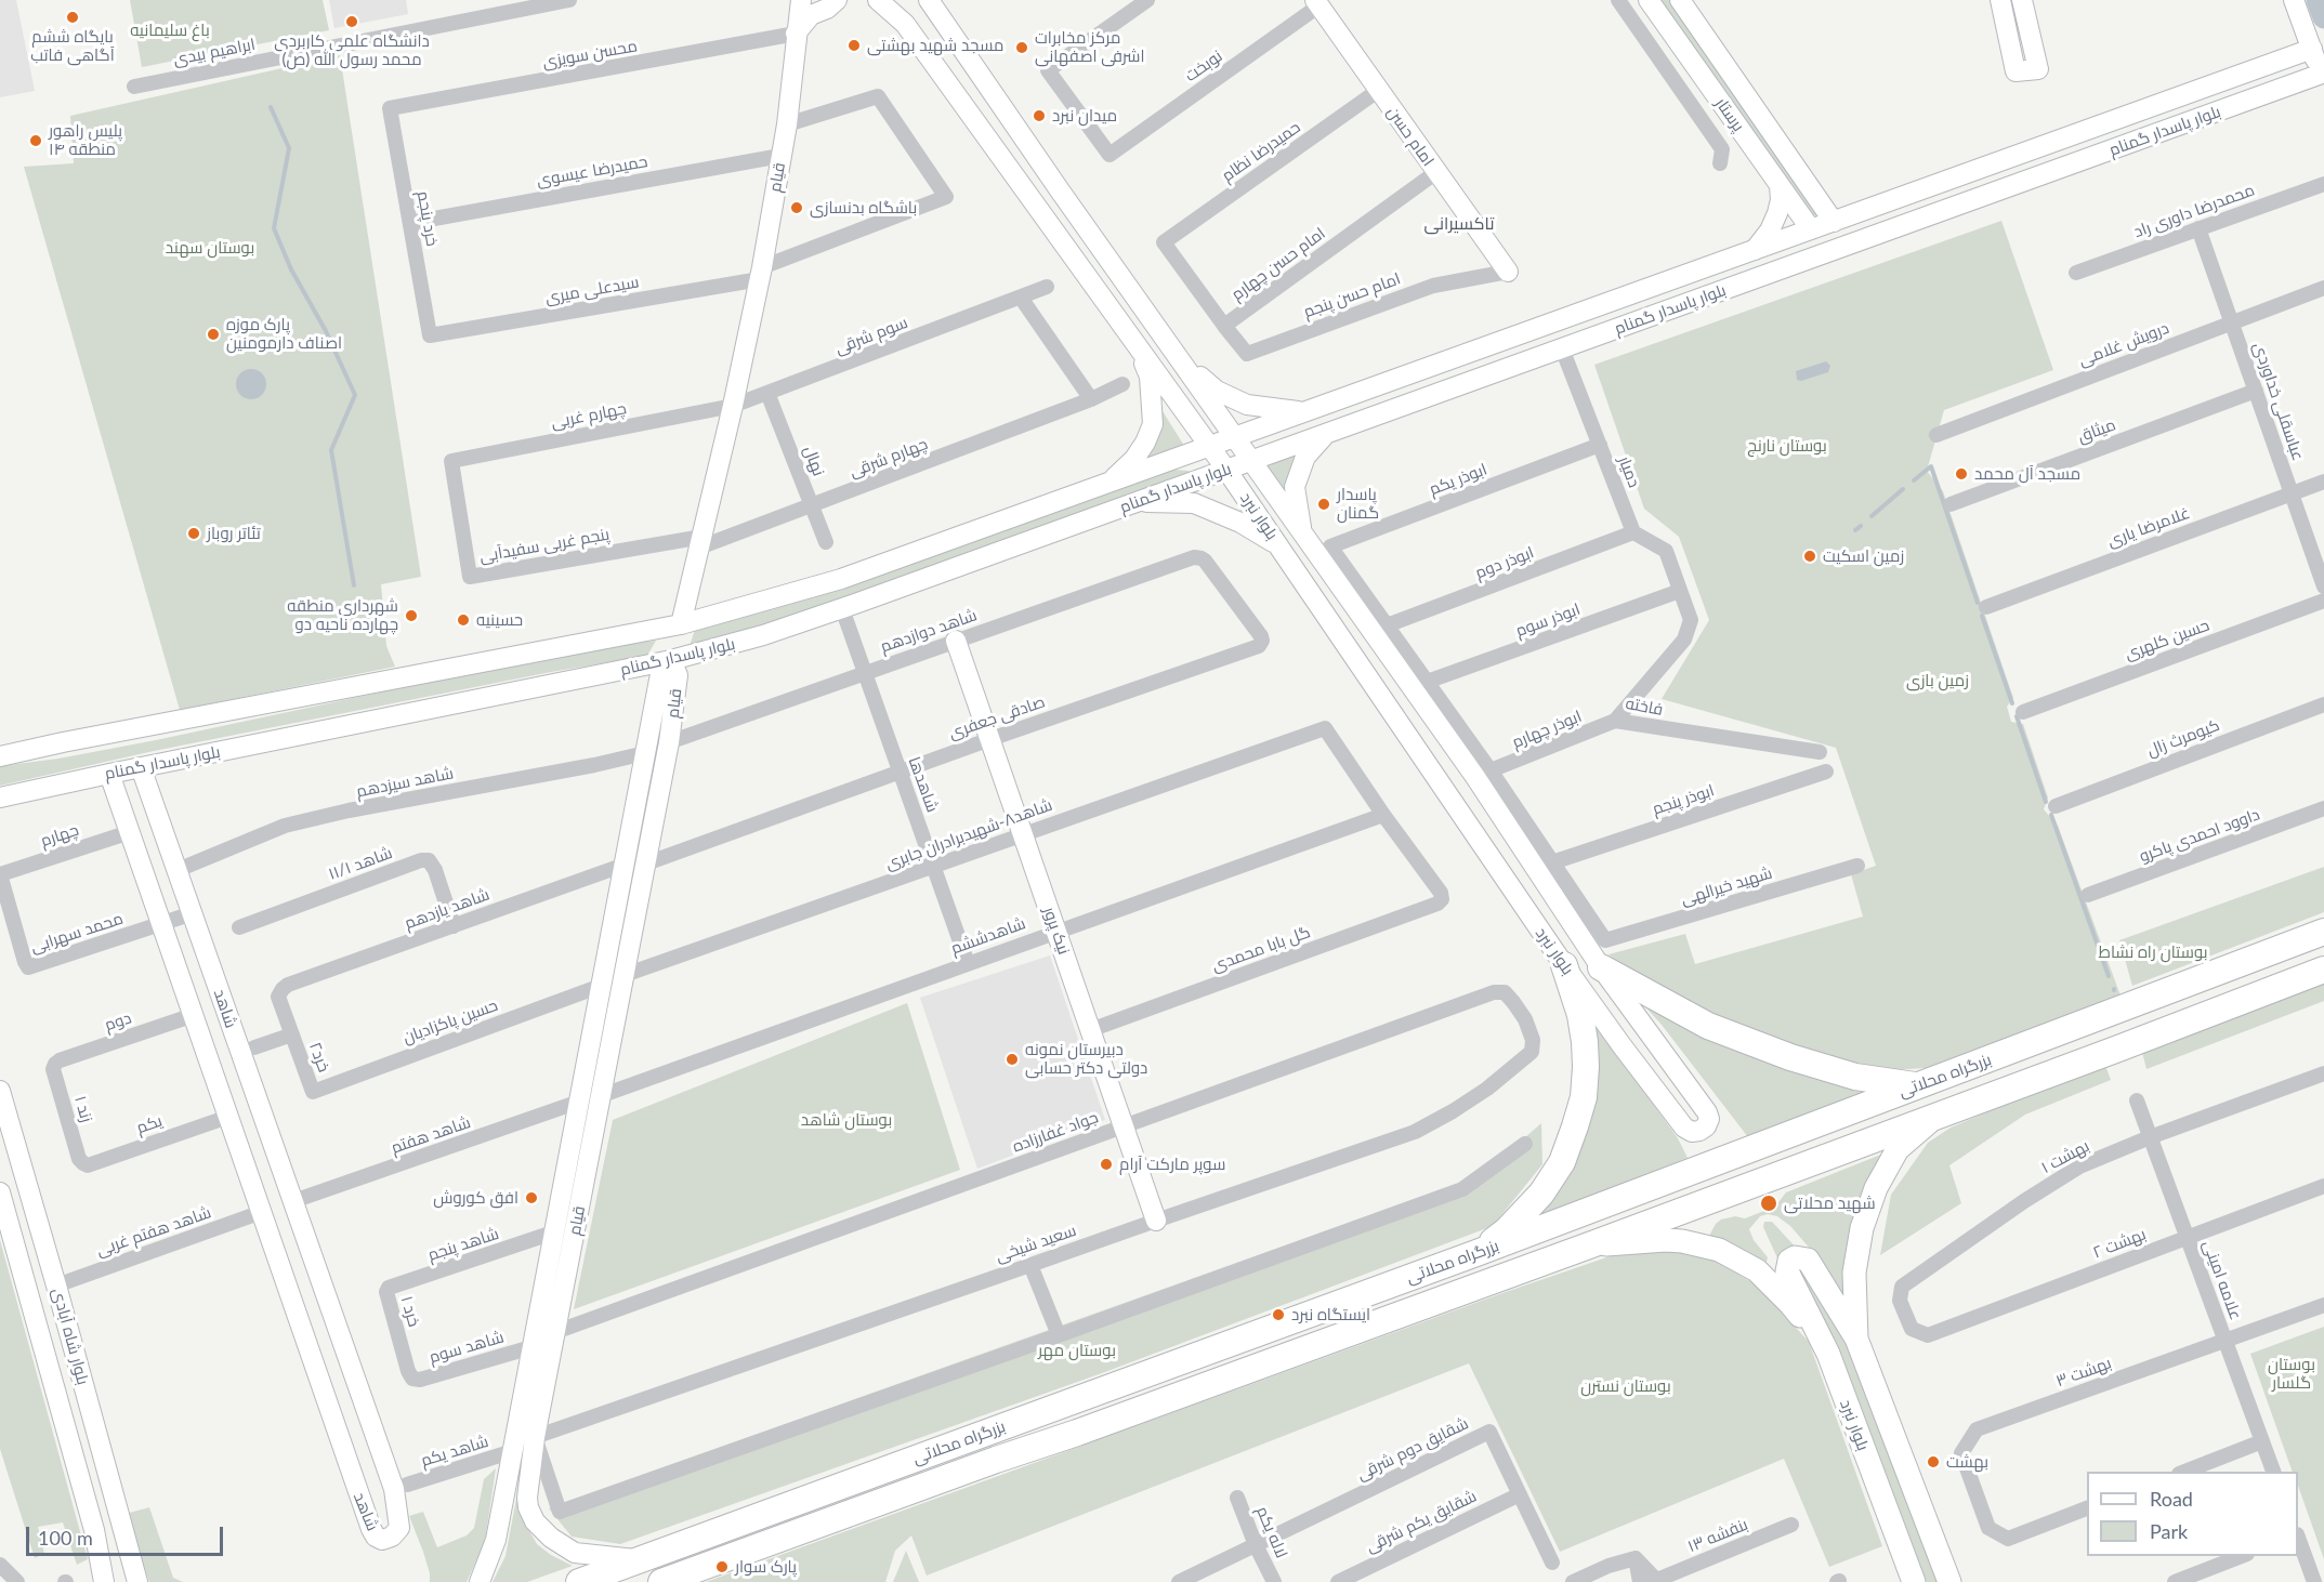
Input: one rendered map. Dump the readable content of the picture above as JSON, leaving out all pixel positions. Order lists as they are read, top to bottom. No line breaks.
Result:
{"streets":{"highway":["بزرگراه محلاتی"],"main road":["پرستار","بلوار پاسدار گمنام","امام حسن","قیام","بلوار نبرد","نیک پرور","شاهد","بلوار شاه آبادی"],"street":["ابراهیم بیدی","محسن سویزی","نوبخت","حمیدرضا نظام","حمیدرضا عیسوی","محمدرضا داوری راد","خرد پنجم","امام حسن چهارم","سیدعلی میری","امام حسن پنجم","سوم شرقی","درویش غلامی","عباسقلی خداوردی","چهارم غربی","میثاق","چهارم شرقی","نهال","دمیار","ابوذر یکم","غلامرضا یاری","پنجم غربی سفیدآبی","ابوذر دوم","ابوذر سوم","شاهد دوازدهم","حسین کلهری","فاخته","صادقی جعفری","ابوذر چهارم","کیومرث زال","شاهد سیزدهم","شاهدها","ابوذر پنجم","شاهد۸-شهیدبرادران جابری","چهارم","داوود احمدی پاکرو","شاهد ۱۱/۱","شهید خیرالهی","شاهد یازدهم","محمد سهرابی","شاهدششم","گل بابا محمدی","دوم","حسین پاکزادیان","خرد۲","زند ۱","یکم","جواد غفارزاده","شاهد هفتم","بهشت ۱","شاهد هفتم غربی","سعید شیخی","بهشت ۲","شاهد پنجم","علامه امینی","خرد ۱","شاهد سوم","بهشت ۳","شقایق دوم شرقی","شاهد یکم","شقایق یکم شرقی","لاله یکم","بنفشه ۱۳"]},"crossings":[["محسن سویزی","قیام"],["محسن سویزی","خرد پنجم"],["نوبخت","امام حسن"],["پرستار","بلوار پاسدار گمنام"],["بلوار پاسدار گمنام","قیام"],["بلوار پاسدار گمنام","دمیار"],["بلوار پاسدار گمنام","بلوار نبرد"],["بلوار پاسدار گمنام","شاهد"],["امام حسن","حمیدرضا نظام"],["امام حسن","امام حسن چهارم"],["امام حسن","امام حسن پنجم"],["حمیدرضا نظام","امام حسن چهارم"],["حمیدرضا نظام","امام حسن پنجم"],["حمیدرضا عیسوی","قیام"],["حمیدرضا عیسوی","خرد پنجم"],["قیام","سیدعلی میری"],["قیام","سوم شرقی"],["قیام","چهارم غربی"],["قیام","چهارم شرقی"],["قیام","پنجم غربی سفیدآبی"],["قیام","شاهد دوازدهم"],["قیام","صادقی جعفری"],["قیام","شاهد سیزدهم"],["قیام","شاهد۸-شهیدبرادران جابری"],["قیام","شاهد یازدهم"],["قیام","شاهدششم"],["قیام","حسین پاکزادیان"],["قیام","بزرگراه محلاتی"],["قیام","جواد غفارزاده"],["قیام","شاهد هفتم"],["قیام","سعید شیخی"],["قیام","شاهد پنجم"],["قیام","شاهد سوم"],["قیام","شاهد یکم"],["محمدرضا داوری راد","عباسقلی خداوردی"],["خرد پنجم","سیدعلی میری"],["امام حسن چهارم","امام حسن پنجم"],["سوم شرقی","چهارم غربی"],["سوم شرقی","نهال"],["درویش غلامی","عباسقلی خداوردی"],["عباسقلی خداوردی","میثاق"],["عباسقلی خداوردی","غلامرضا یاری"],["چهارم غربی","پنجم غربی سفیدآبی"],["چهارم شرقی","نهال"],["چهارم شرقی","پنجم غربی سفیدآبی"],["دمیار","ابوذر یکم"],["دمیار","ابوذر دوم"],["ابوذر یکم","ابوذر دوم"],["ابوذر سوم","فاخته"],["شاهد دوازدهم","صادقی جعفری"],["شاهد دوازدهم","شاهدها"],["شاهد دوازدهم","نیک پرور"],["فاخته","ابوذر چهارم"],["صادقی جعفری","شاهدها"],["صادقی جعفری","نیک پرور"],["شاهد سیزدهم","شاهد"],["شاهدها","شاهد۸-شهیدبرادران جابری"],["شاهدها","شاهدششم"],["ابوذر پنجم","شهید خیرالهی"],["شاهد۸-شهیدبرادران جابری","نیک پرور"],["شاهد۸-شهیدبرادران جابری","شاهدششم"],["شاهد۸-شهیدبرادران جابری","گل بابا محمدی"],["چهارم","محمد سهرابی"],["چهارم","شاهد"],["شاهد ۱۱/۱","شاهد یازدهم"],["شاهد یازدهم","خرد۲"],["نیک پرور","شاهدششم"],["نیک پرور","گل بابا محمدی"],["نیک پرور","جواد غفارزاده"],["نیک پرور","سعید شیخی"],["محمد سهرابی","شاهد"],["شاهدششم","گل بابا محمدی"],["شاهد","دوم"],["شاهد","یکم"],["شاهد","شاهد هفتم"],["شاهد","شاهد هفتم غربی"],["دوم","زند ۱"],["حسین پاکزادیان","خرد۲"],["زند ۱","یکم"],["جواد غفارزاده","سعید شیخی"],["بهشت ۱","بهشت ۲"],["بهشت ۱","علامه امینی"],["شاهد هفتم غربی","بلوار شاه آبادی"],["بهشت ۲","علامه امینی"],["شاهد پنجم","خرد ۱"],["علامه امینی","بهشت ۳"],["خرد ۱","شاهد سوم"],["شقایق دوم شرقی","شقایق یکم شرقی"],["شقایق دوم شرقی","لاله یکم"]],"districts":["تاکسیرانی"],"parks":["باغ سلیمانیه","بوستان سهند","بوستان نارنج","زمین بازی","بوستان راه نشاط","بوستان شاهد","بوستان مهر","بوستان گلسار","بوستان نسترن"],"places":["پایگاه ششم آگاهی فاتب","دانشگاه علمی کاربردی محمد رسول الله (ص)","مسجد شهید بهشتی","مرکز مخابرات اشرفی اصفهانی","میدان نبرد","پلیس راهور منطقه ۱۴","باشگاه بدنسازی","پارک موزه اصناف دارمومنین","مسجد آل محمد","پاسدار گمنان","تئاتر روباز","زمین اسکیت","شهرداری منطقه چهارده ناحیه دو","حسینیه","دبیرستان نمونه دولتی دکتر حسابی","سوپر مارکت آرام","افق کوروش","شهید محلاتی","ایستگاه نبرد","بهشت","پارک سوار"],"legend":["Road","Park"],"scale_bar":"100 m"}
